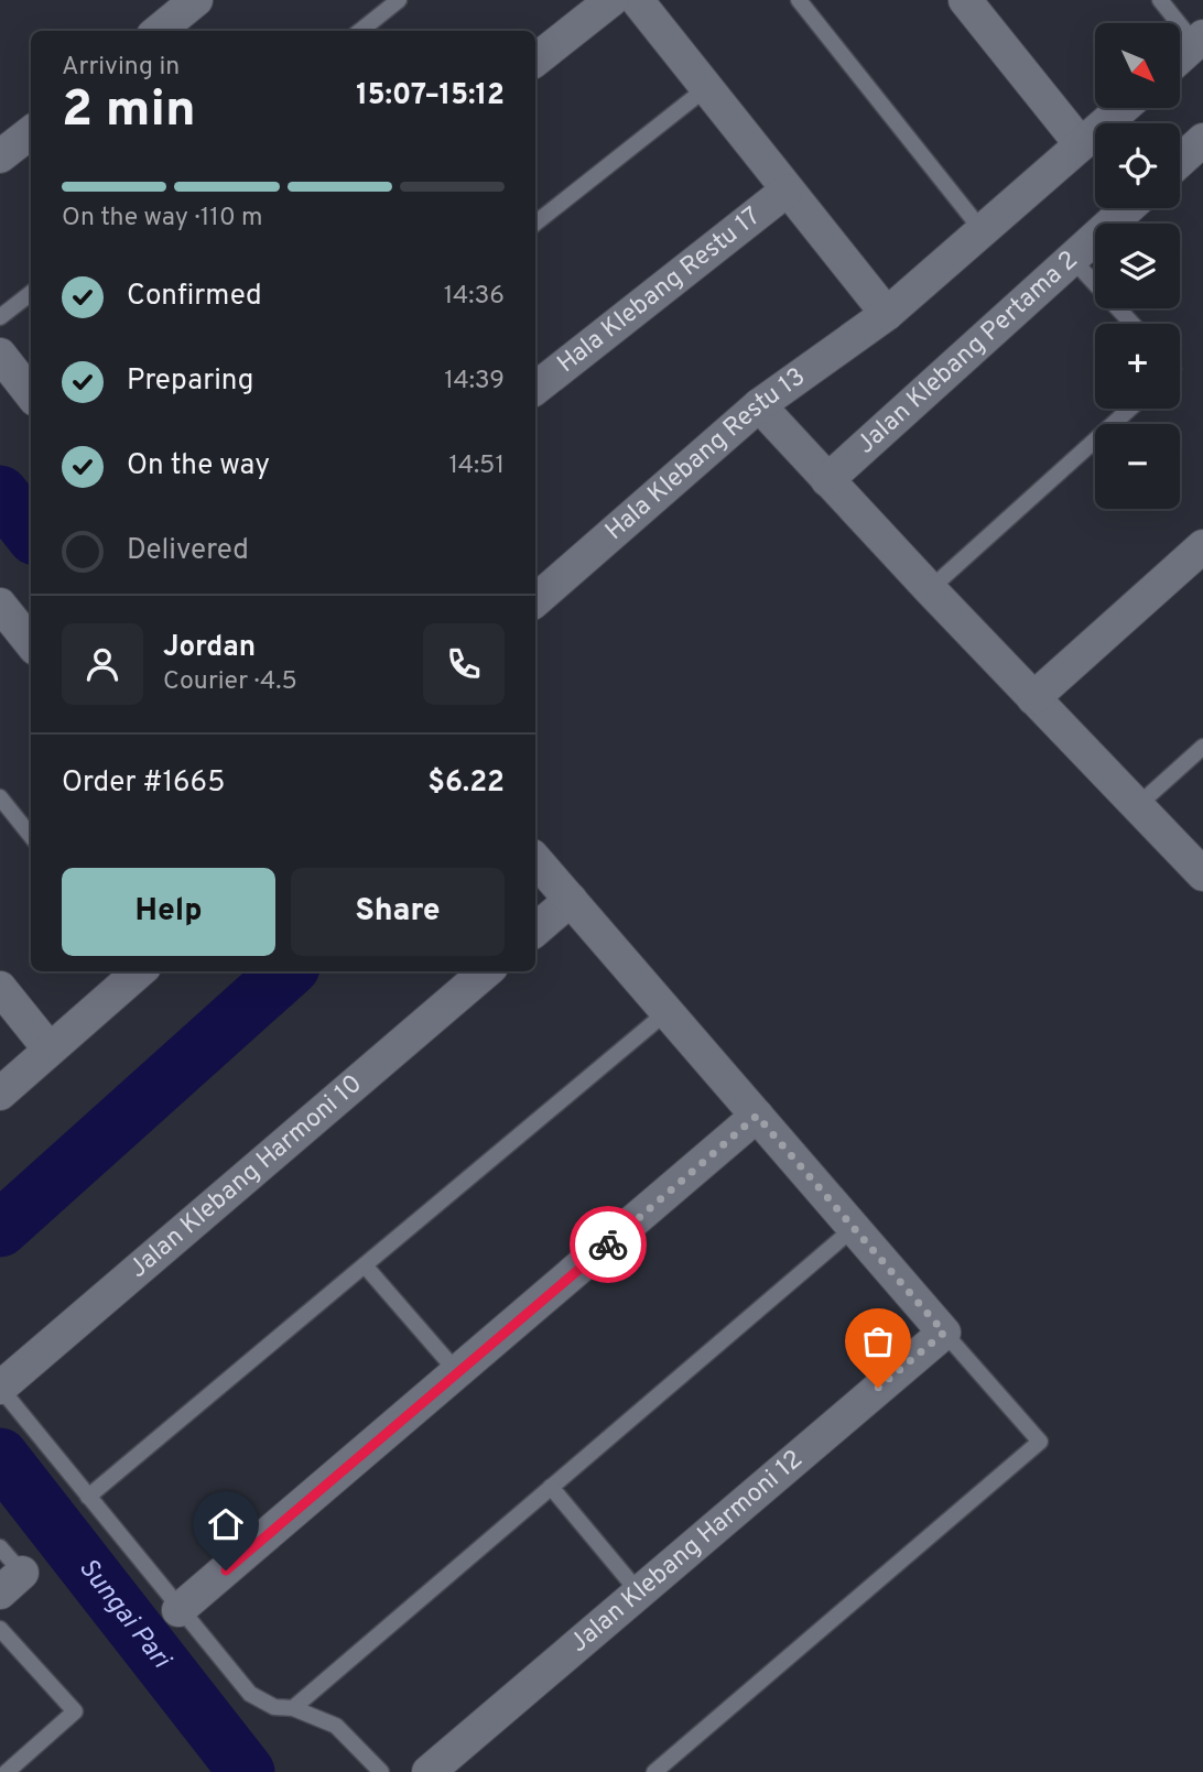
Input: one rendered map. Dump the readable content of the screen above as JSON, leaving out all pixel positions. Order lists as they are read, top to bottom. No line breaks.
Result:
{"streets":{"street":["Hala Klebang Restu 17","Jalan Klebang Pertama 2","Hala Klebang Restu 13","Jalan Klebang Harmoni 10","Jalan Klebang Harmoni 12"]},"water":["Sungai Pari"],"north":"bottom right","page":{"map_buttons":["+","−"],"heading":["2 min","Arriving in","15:07–15:12"],"panel":["Jordan","Courier · 4.5","Order #1665","$6.22"],"bar":"On the way · 110 m","list":[["Confirmed","14:36"],["Preparing","14:39"],["On the way","14:51"],"Delivered"],"buttons":["Help","Share"]}}
